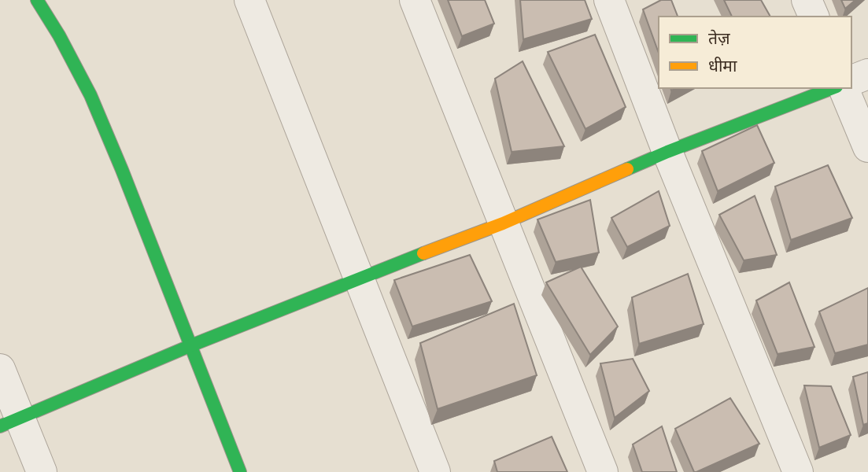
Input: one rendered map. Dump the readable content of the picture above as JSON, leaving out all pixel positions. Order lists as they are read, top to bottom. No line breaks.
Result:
{"legend":["तेज़","धीमा"]}
